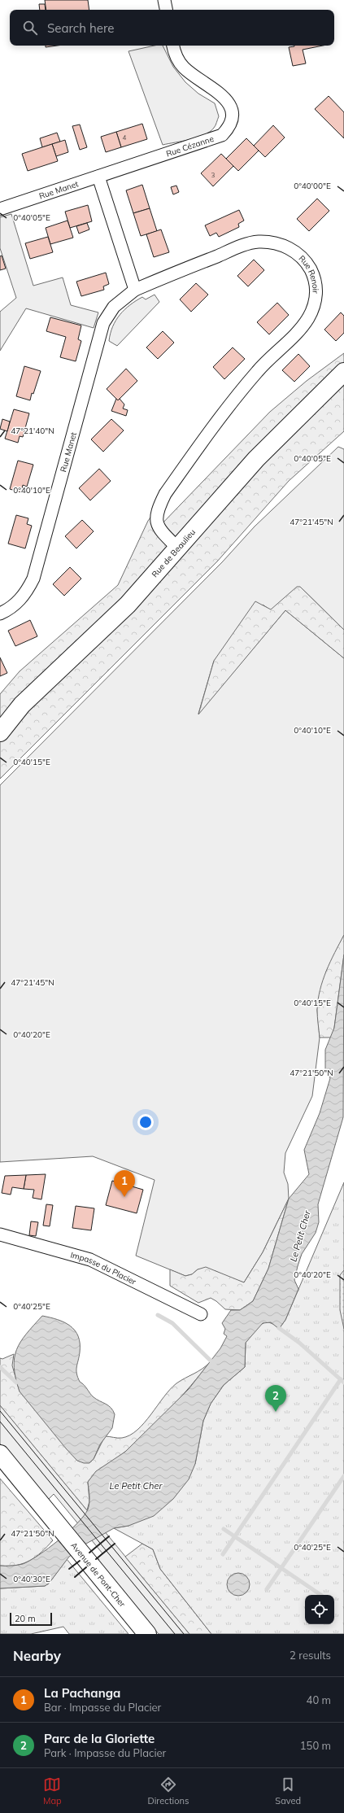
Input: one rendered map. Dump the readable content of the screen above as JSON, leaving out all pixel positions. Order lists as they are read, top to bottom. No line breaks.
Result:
{"streets":{"street":["Rue Cézanne","Rue Manet","Rue Renoir","Rue de Beaulieu","Impasse du Placier","Avenue de Pont-Cher"]},"crossings":[["Rue Cézanne","Rue Manet"],["Rue Manet","Rue Renoir"],["Rue Renoir","Rue de Beaulieu"]],"water":["Le Petit Cher"],"house_numbers":["4","3"],"scale_bar":"20 m","page":{"search":"Search here","pins":["1","2"],"scale":"20 m","heading":["Nearby","2 results"],"list":[{"mark":"1","name":"La Pachanga","note":"Bar · Impasse du Placier","value":"40 m"},{"mark":"2","name":"Parc de la Gloriette","note":"Park · Impasse du Placier","value":"150 m"}],"nav":["Map","Directions","Saved"]},"coordinates":["0°40'00\"E","0°40'05\"E","47°21'40\"N","0°40'10\"E","47°21'45\"N","0°40'15\"E","0°40'20\"E","47°21'50\"N","0°40'25\"E","0°40'30\"E"]}
